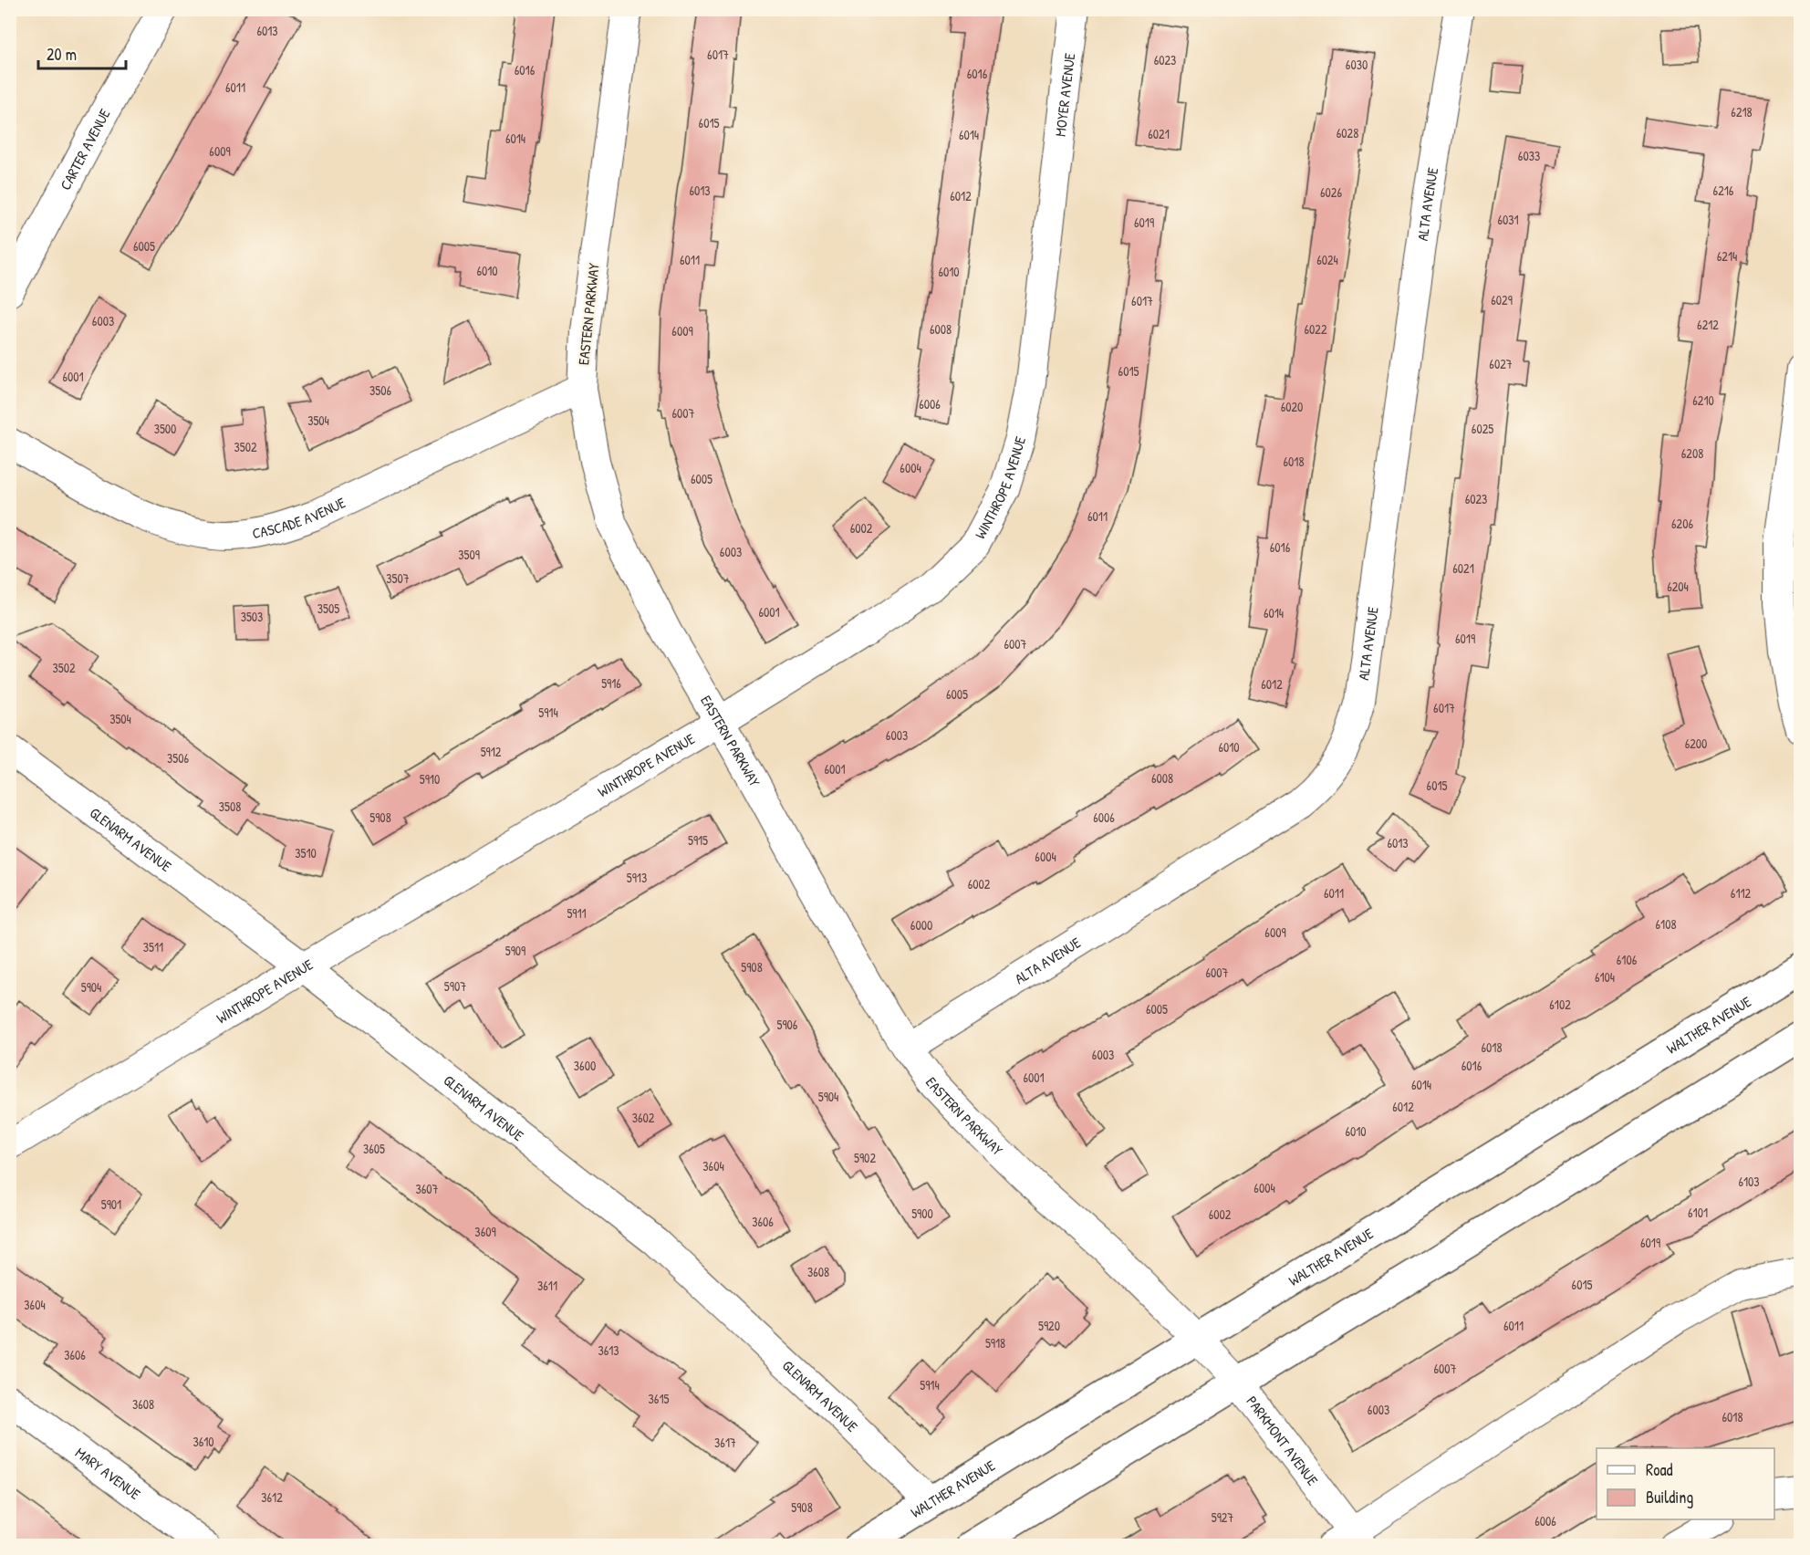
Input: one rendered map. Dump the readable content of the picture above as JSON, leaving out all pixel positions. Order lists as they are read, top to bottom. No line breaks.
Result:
{"streets":{"main road":["WALTHER AVENUE"],"street":["MOYER AVENUE","CARTER AVENUE","ALTA AVENUE","EASTERN PARKWAY","WINTHROPE AVENUE","CASCADE AVENUE","GLENARM AVENUE","PARKMONT AVENUE","MARY AVENUE"]},"crossings":[["MOYER AVENUE","WINTHROPE AVENUE"],["ALTA AVENUE","EASTERN PARKWAY"],["EASTERN PARKWAY","WINTHROPE AVENUE"],["EASTERN PARKWAY","CASCADE AVENUE"],["EASTERN PARKWAY","WALTHER AVENUE"],["EASTERN PARKWAY","PARKMONT AVENUE"],["WINTHROPE AVENUE","GLENARM AVENUE"],["GLENARM AVENUE","WALTHER AVENUE"],["WALTHER AVENUE","PARKMONT AVENUE"]],"house_numbers":["6013","6017","6023","6030","6016","6016","6011","6218","6015","6028","6021","6014","6014","6009","6033","6013","6216","6026","6012","6031","6019","6005","6214","6011","6024","6010","6010","6029","6017","6003","6212","6008","6022","6009","6027","6015","6001","3506","6210","6006","6020","6007","3504","3500","6025","3502","6208","6018","6004","6005","6023","6011","6206","6002","6016","6003","3509","6021","3507","6204","3505","6001","6014","3503","6019","6007","3502","5916","6012","6005","6017","5914","3504","6003","6200","6010","5912","3506","6001","6008","5910","6015","3508","5908","6006","5915","6013","3510","6004","5913","6002","6011","6112","5911","6108","6000","6009","3511","5909","6106","5908","6007","6104","5907","5904","6102","6005","5906","6018","6003","3600","6016","6001","6014","5904","6012","3602","6010","3605","5902","3604","6103","6004","3607","5901","6101","5900","6002","3606","3609","6019","3608","6015","3611","3604","5920","6011","5918","3613","3606","6007","5914","3615","3608","6003","6018","3610","3617","3612","5908","5927","6006"],"legend":["Road","Building"],"scale_bar":"20 m"}
